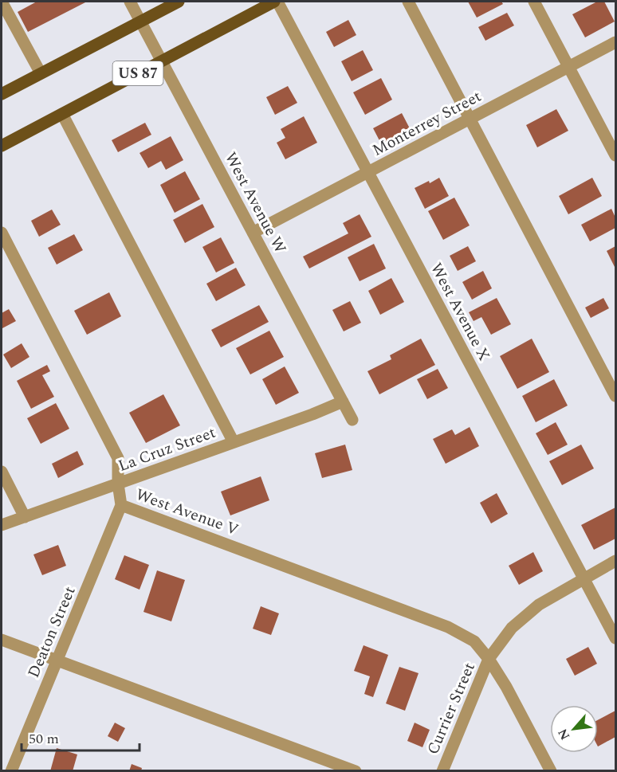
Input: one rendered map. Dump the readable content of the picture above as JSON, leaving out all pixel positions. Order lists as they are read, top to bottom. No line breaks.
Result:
{"streets":{"main road":["US 87"],"street":["Monterrey Street","West Avenue W","West Avenue X","La Cruz Street","West Avenue V","Deaton Street","Currier Street"]},"crossings":[["US 87","West Avenue W"],["US 87","West Avenue X"],["Monterrey Street","West Avenue W"],["Monterrey Street","West Avenue X"],["West Avenue W","La Cruz Street"],["West Avenue X","Currier Street"],["La Cruz Street","West Avenue V"],["West Avenue V","Deaton Street"],["West Avenue V","Currier Street"]],"scale_bar":"50 m","north":"bottom left"}
